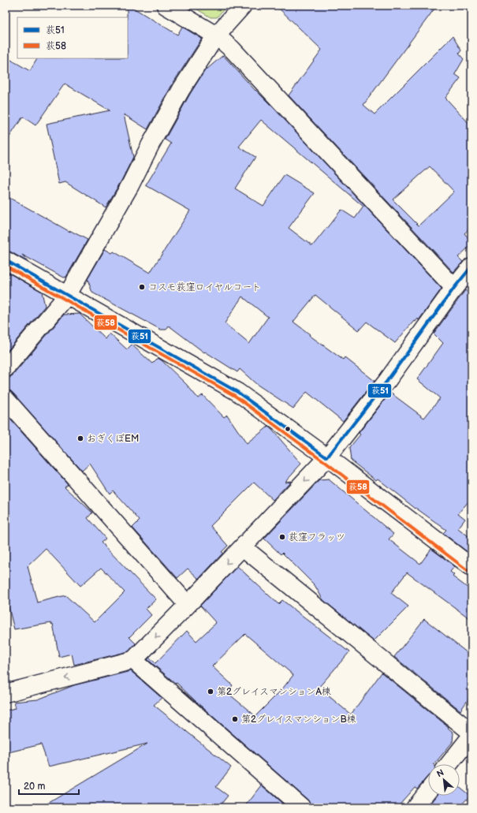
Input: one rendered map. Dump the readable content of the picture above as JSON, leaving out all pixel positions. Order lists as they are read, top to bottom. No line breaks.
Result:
{"places":["コスモ荻窪ロイヤルコート","おぎくぼEM","荻窪フラッツ","第2グレイスマンションA棟","第2グレイスマンションB棟"],"lines":["transit line 荻51","transit line 荻58"],"legend":["荻51","荻58"],"scale_bar":"20 m","north":"top left"}
